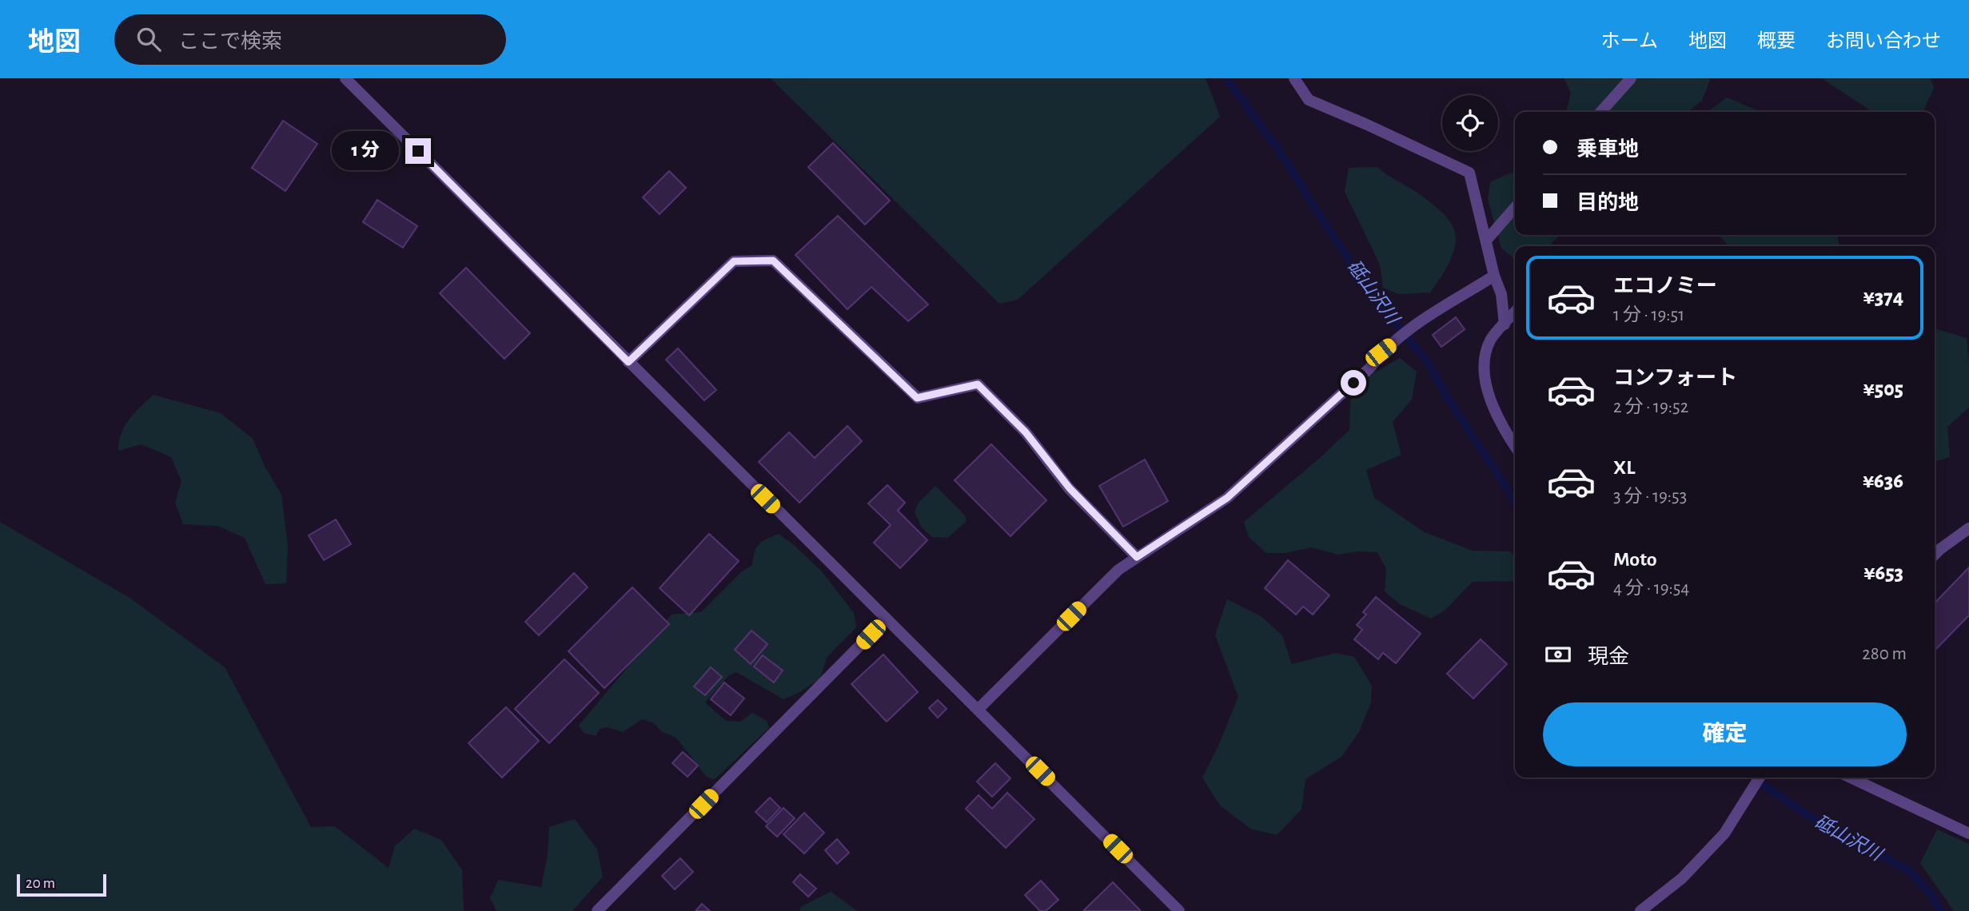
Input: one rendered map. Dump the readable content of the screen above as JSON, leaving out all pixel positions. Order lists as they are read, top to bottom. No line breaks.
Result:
{"water":["砥山沢川"],"scale_bar":"20 m","page":{"header":"地図","search":"ここで検索","nav":["ホーム","地図","概要","お問い合わせ"],"banner":["乗車地","目的地"],"bubble":"1 分","list":[{"name":"エコノミー","note":"1 分 · 19:51","value":"¥374"},{"name":"コンフォート","note":"2 分 · 19:52","value":"¥505"},{"name":"XL","note":"3 分 · 19:53","value":"¥636"},{"name":"Moto","note":"4 分 · 19:54","value":"¥653"}],"pay":["現金","280 m"],"buttons":"確定","scale":"20 m"}}
